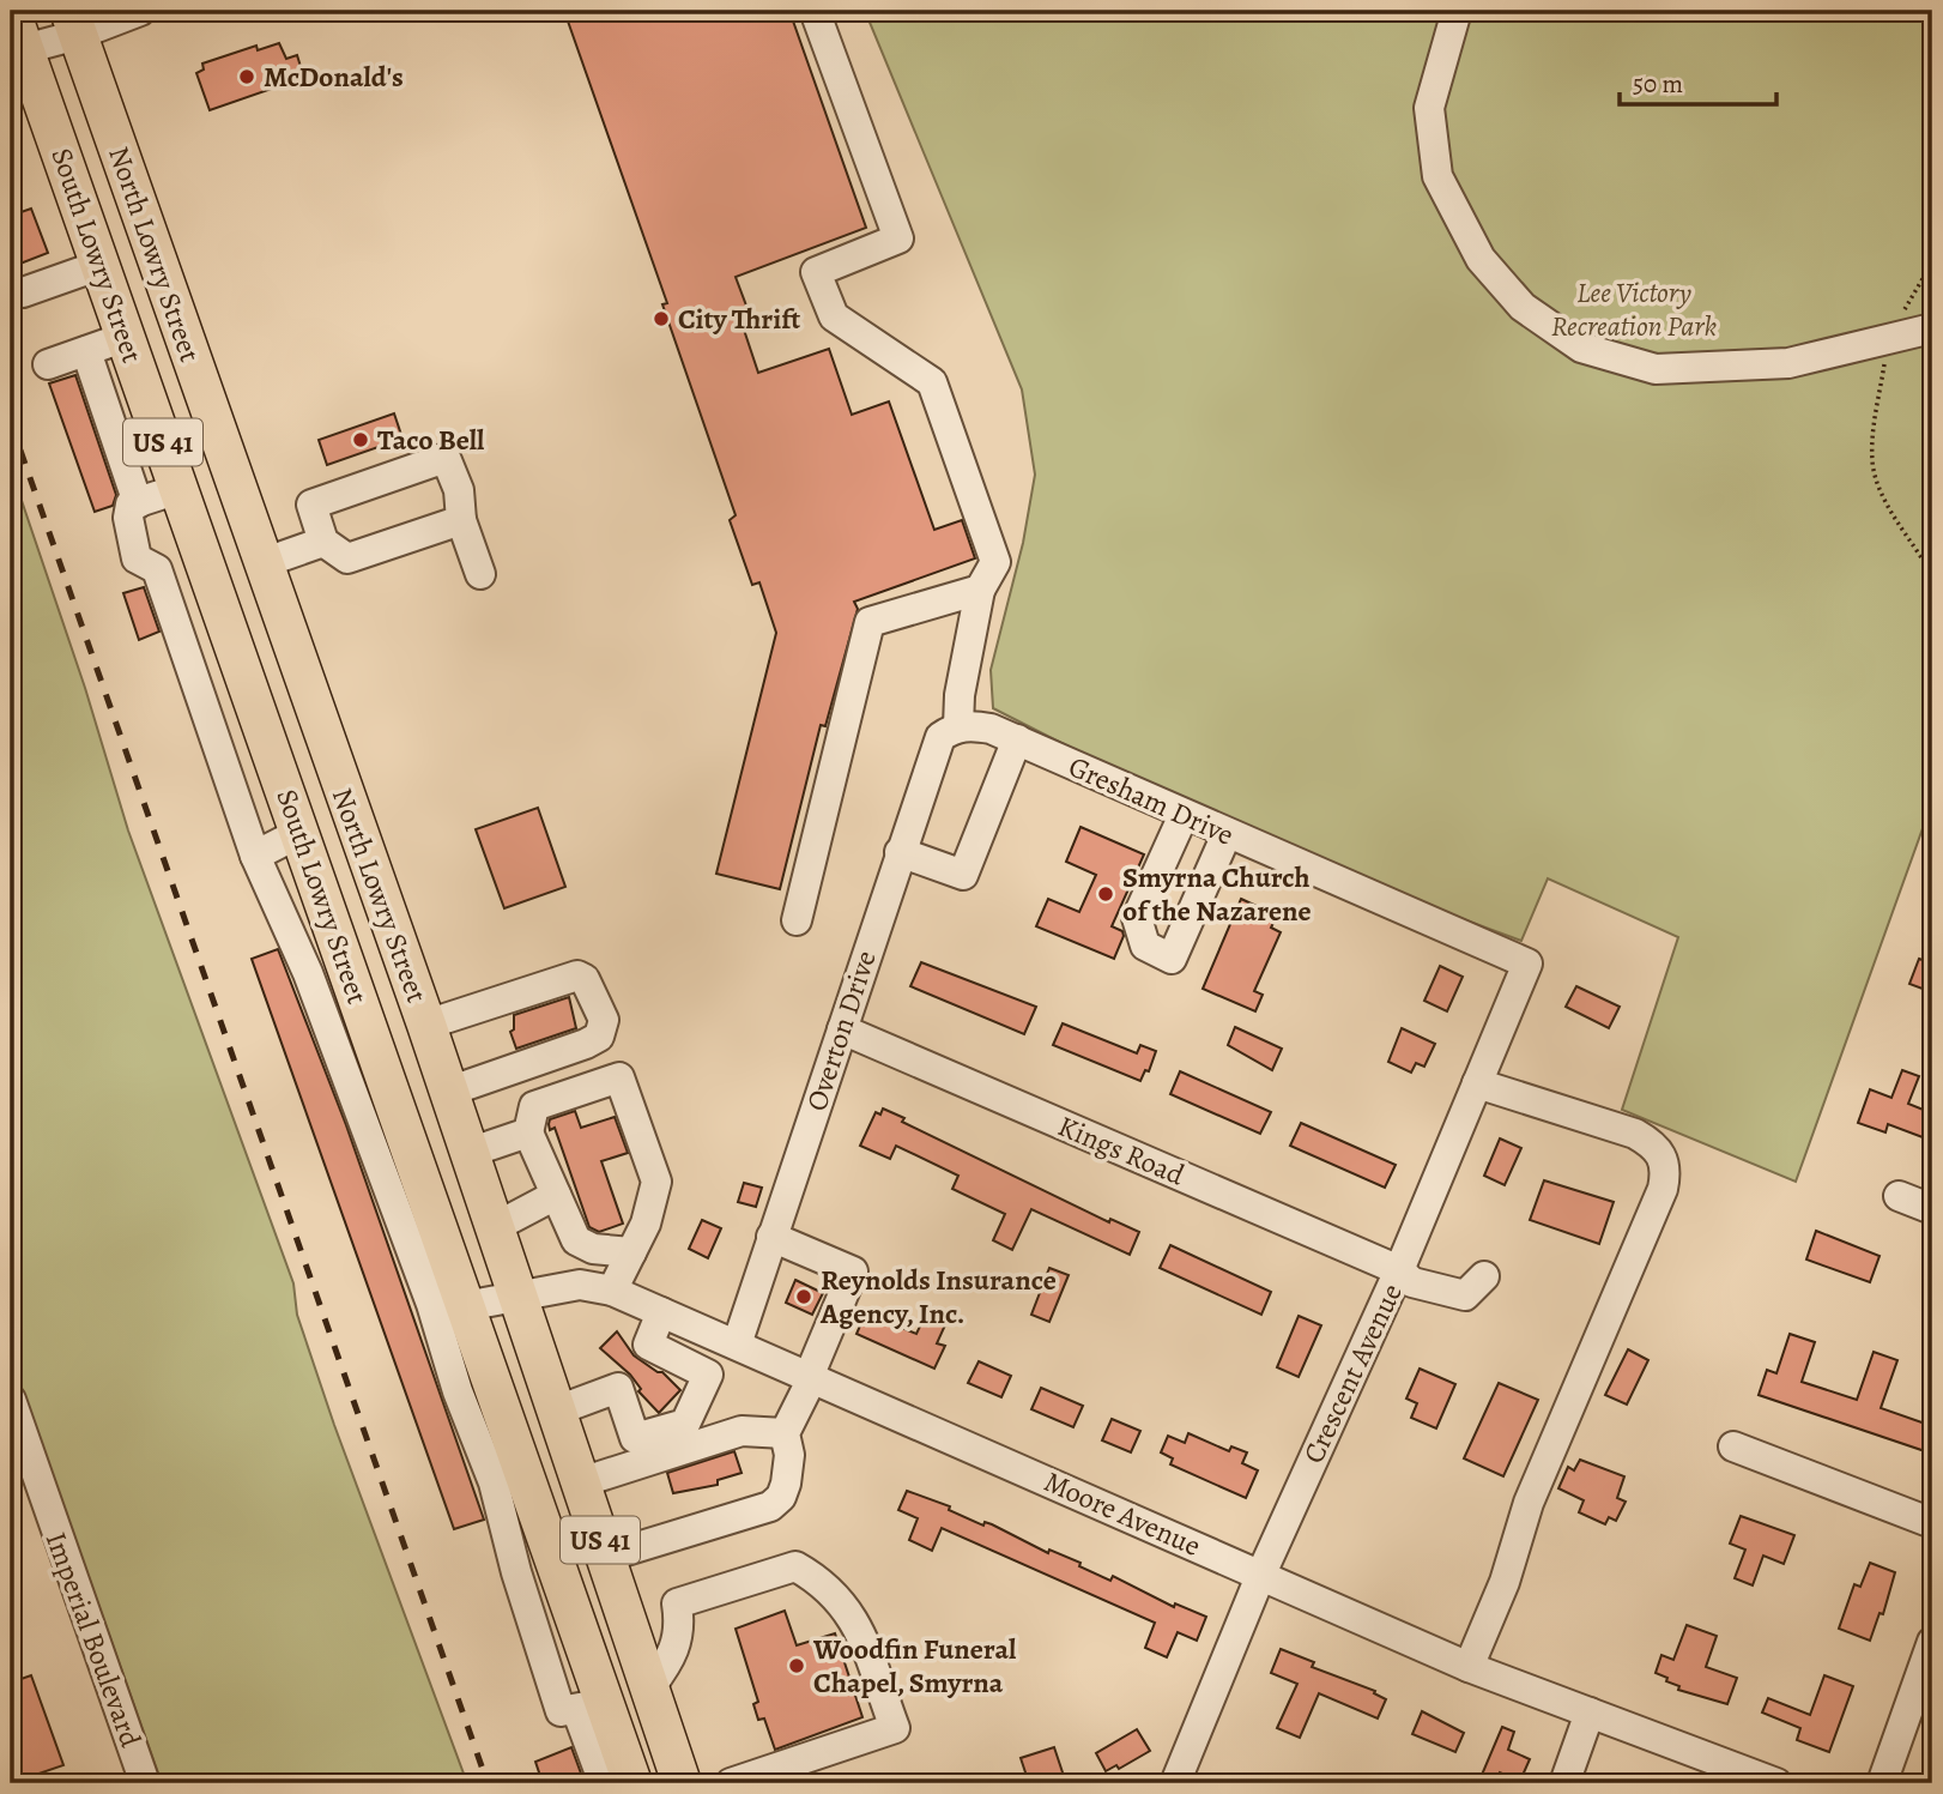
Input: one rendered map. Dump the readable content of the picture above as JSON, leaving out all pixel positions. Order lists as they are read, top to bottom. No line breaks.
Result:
{"streets":{"main road":["North Lowry Street","South Lowry Street","US 41"],"street":["Gresham Drive","Overton Drive","Kings Road","Crescent Avenue","Moore Avenue","Imperial Boulevard"]},"crossings":[["North Lowry Street","Moore Avenue"],["South Lowry Street","Moore Avenue"],["Gresham Drive","Overton Drive"],["Gresham Drive","Crescent Avenue"],["Overton Drive","Kings Road"],["Overton Drive","Moore Avenue"],["Kings Road","Crescent Avenue"],["Crescent Avenue","Moore Avenue"]],"parks":["Lee Victory Recreation Park"],"places":["McDonald's","City Thrift","Taco Bell","Smyrna Church of the Nazarene","Reynolds Insurance Agency, Inc.","Woodfin Funeral Chapel, Smyrna"],"scale_bar":"50 m"}
